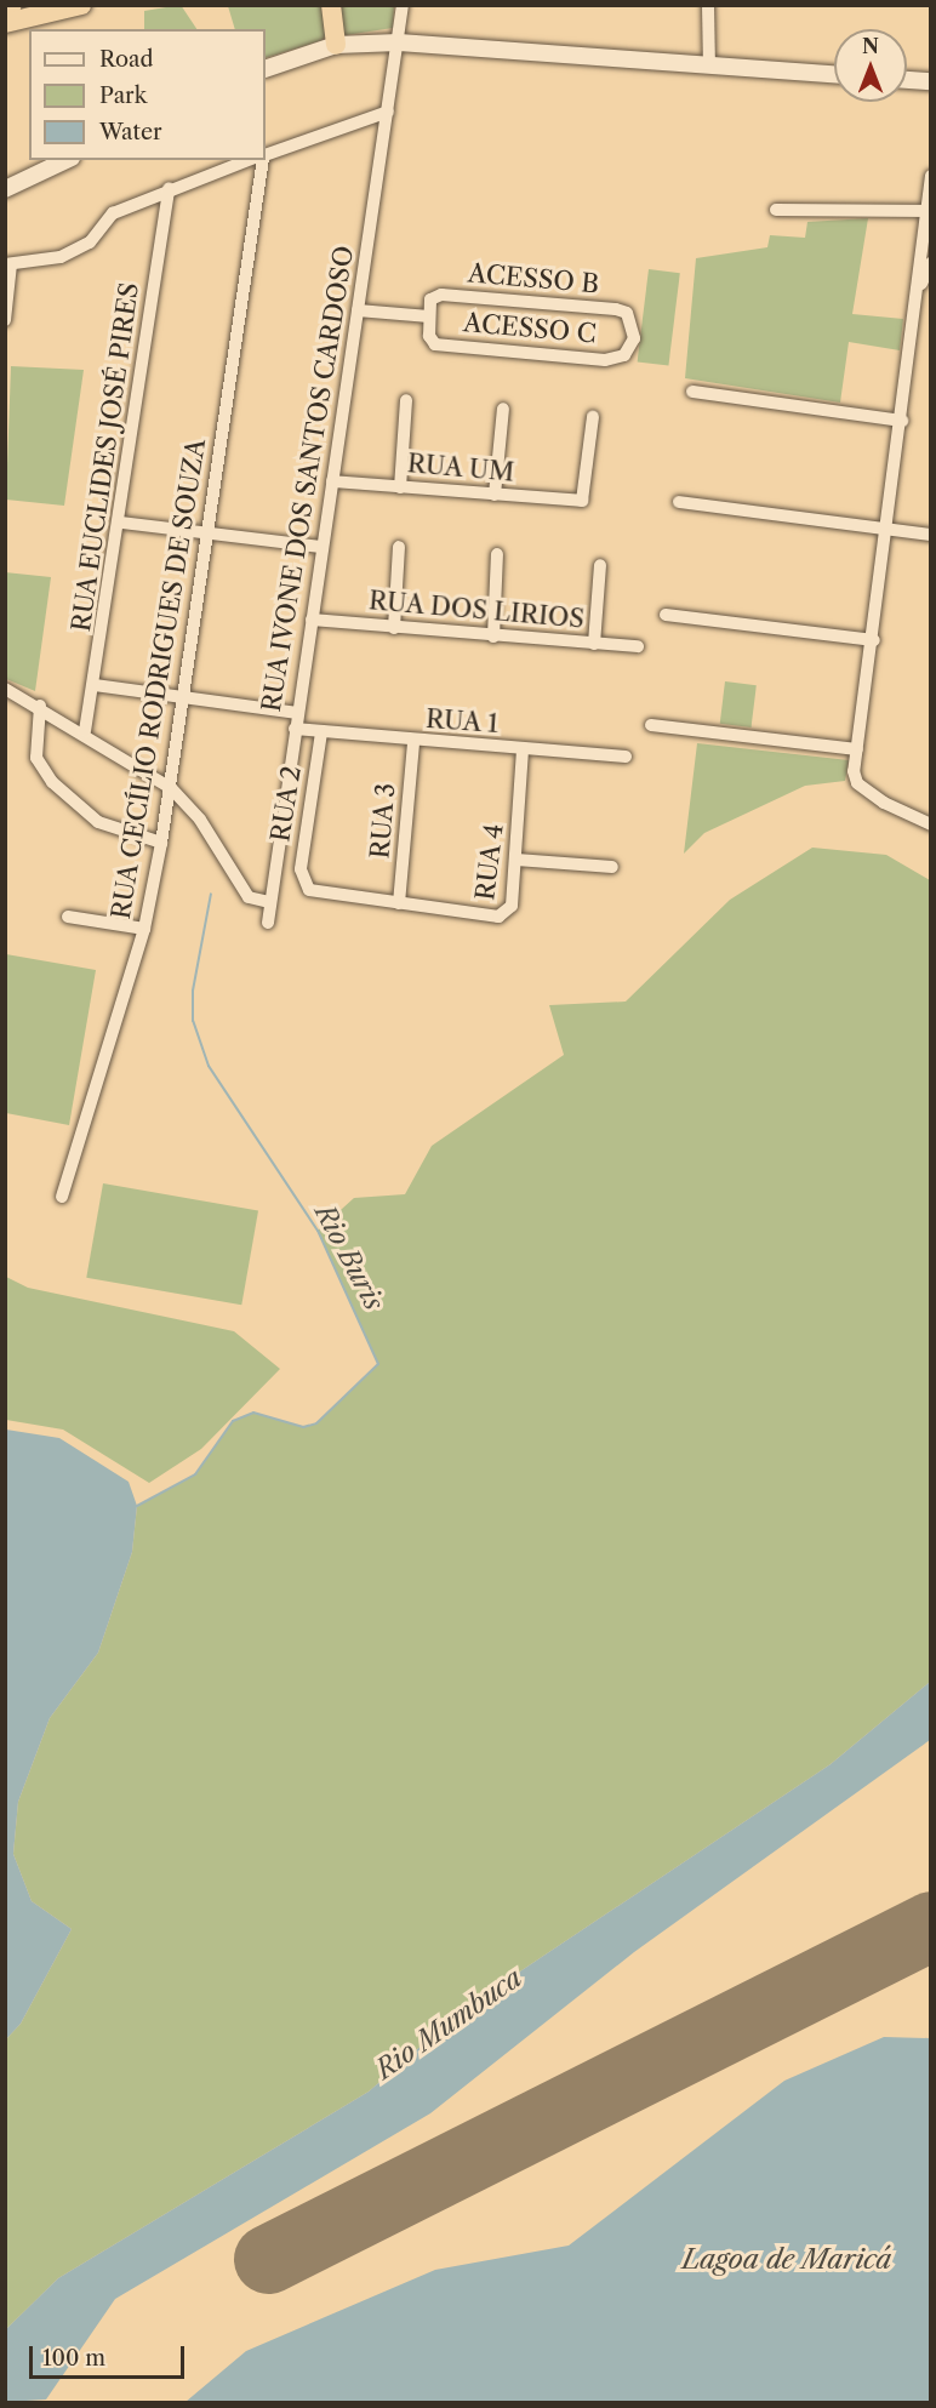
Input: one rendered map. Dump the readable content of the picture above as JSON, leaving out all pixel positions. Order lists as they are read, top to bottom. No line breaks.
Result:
{"streets":{"street":["ACESSO B","ACESSO C","RUA EUCLIDES JOSÉ PIRES","RUA UM","RUA IVONE DOS SANTOS CARDOSO","RUA DOS LIRIOS","RUA CECÍLIO RODRIGUES DE SOUZA","RUA 1","RUA 2","RUA 3","RUA 4"]},"crossings":[["ACESSO B","ACESSO C"],["RUA UM","RUA IVONE DOS SANTOS CARDOSO"],["RUA IVONE DOS SANTOS CARDOSO","RUA DOS LIRIOS"],["RUA IVONE DOS SANTOS CARDOSO","RUA 1"],["RUA 1","RUA 2"],["RUA 1","RUA 3"],["RUA 1","RUA 4"],["RUA 2","RUA 3"],["RUA 2","RUA 4"],["RUA 3","RUA 4"]],"water":["Rio Buris","Rio Mumbuca","Lagoa de Maricá"],"legend":["Road","Park","Water"],"scale_bar":"100 m","north":"top"}
